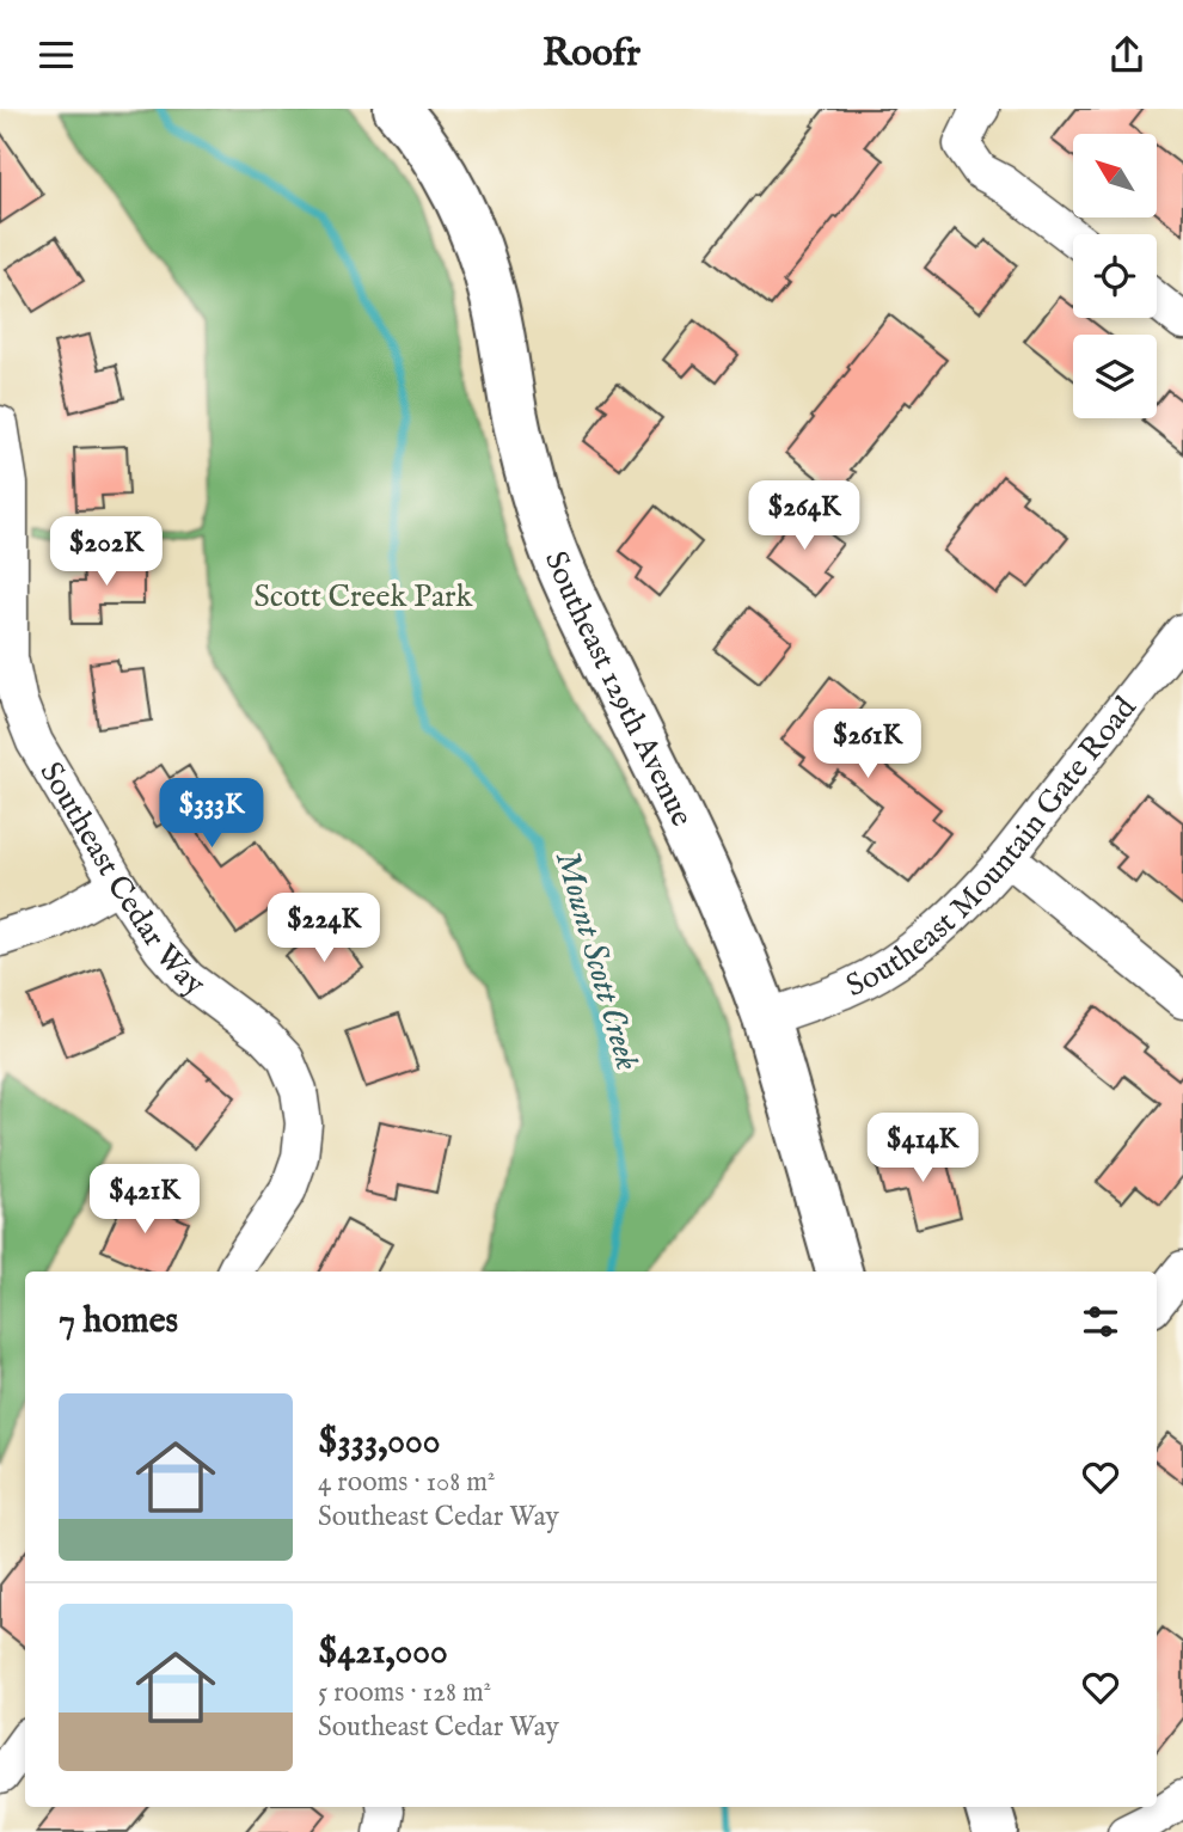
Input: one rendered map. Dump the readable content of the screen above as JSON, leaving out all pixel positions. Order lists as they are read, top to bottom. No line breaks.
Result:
{"streets":{"main road":["Southeast 129th Avenue"],"street":["Southeast Mountain Gate Road","Southeast Cedar Way"]},"crossings":[["Southeast 129th Avenue","Southeast Mountain Gate Road"]],"water":["Mount Scott Creek"],"parks":["Scott Creek Park"],"north":"top left","page":{"header":"Roofr","price":["$264K","$202K","$261K","$333K","$224K","$414K","$421K"],"heading":"7 homes","list":[{"name":"$333,000","note":"4 rooms · 108 m² · Southeast Cedar Way"},{"name":"$421,000","note":"5 rooms · 128 m² · Southeast Cedar Way"}]}}
